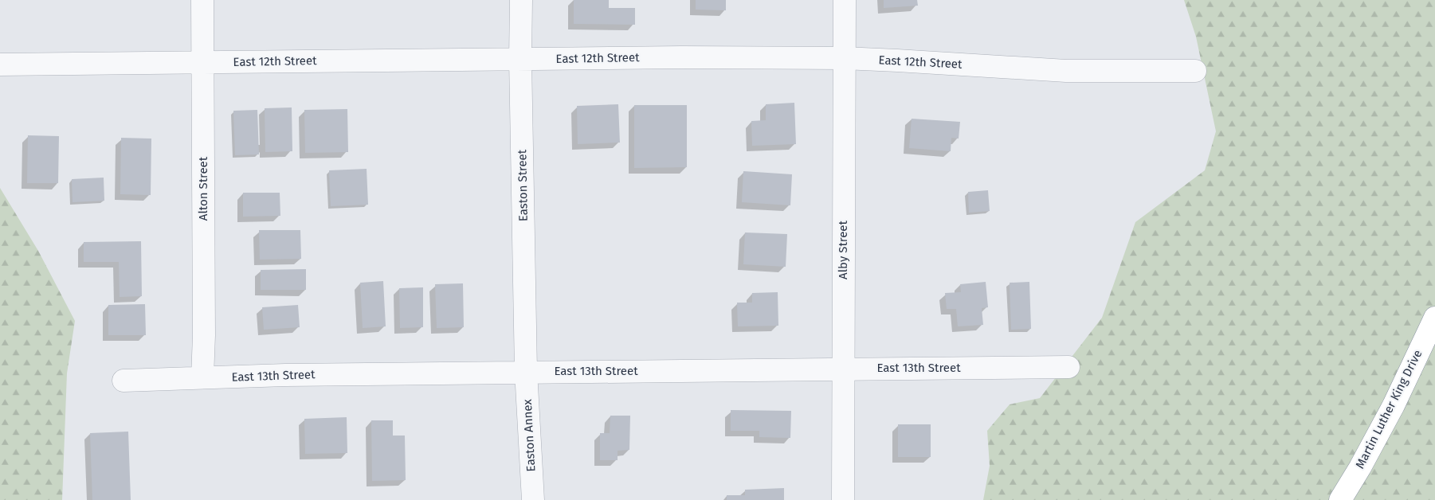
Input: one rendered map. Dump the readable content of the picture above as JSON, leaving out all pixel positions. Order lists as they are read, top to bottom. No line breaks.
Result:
{"streets":{"highway":["Martin Luther King Drive"],"street":["East 12th Street","Easton Street","Alton Street","Alby Street","East 13th Street","Easton Annex"]},"crossings":[["East 12th Street","Easton Street"],["East 12th Street","Alton Street"],["East 12th Street","Alby Street"],["Easton Street","East 13th Street"],["Easton Street","Easton Annex"],["Alton Street","East 13th Street"],["Alby Street","East 13th Street"],["East 13th Street","Easton Annex"]]}
